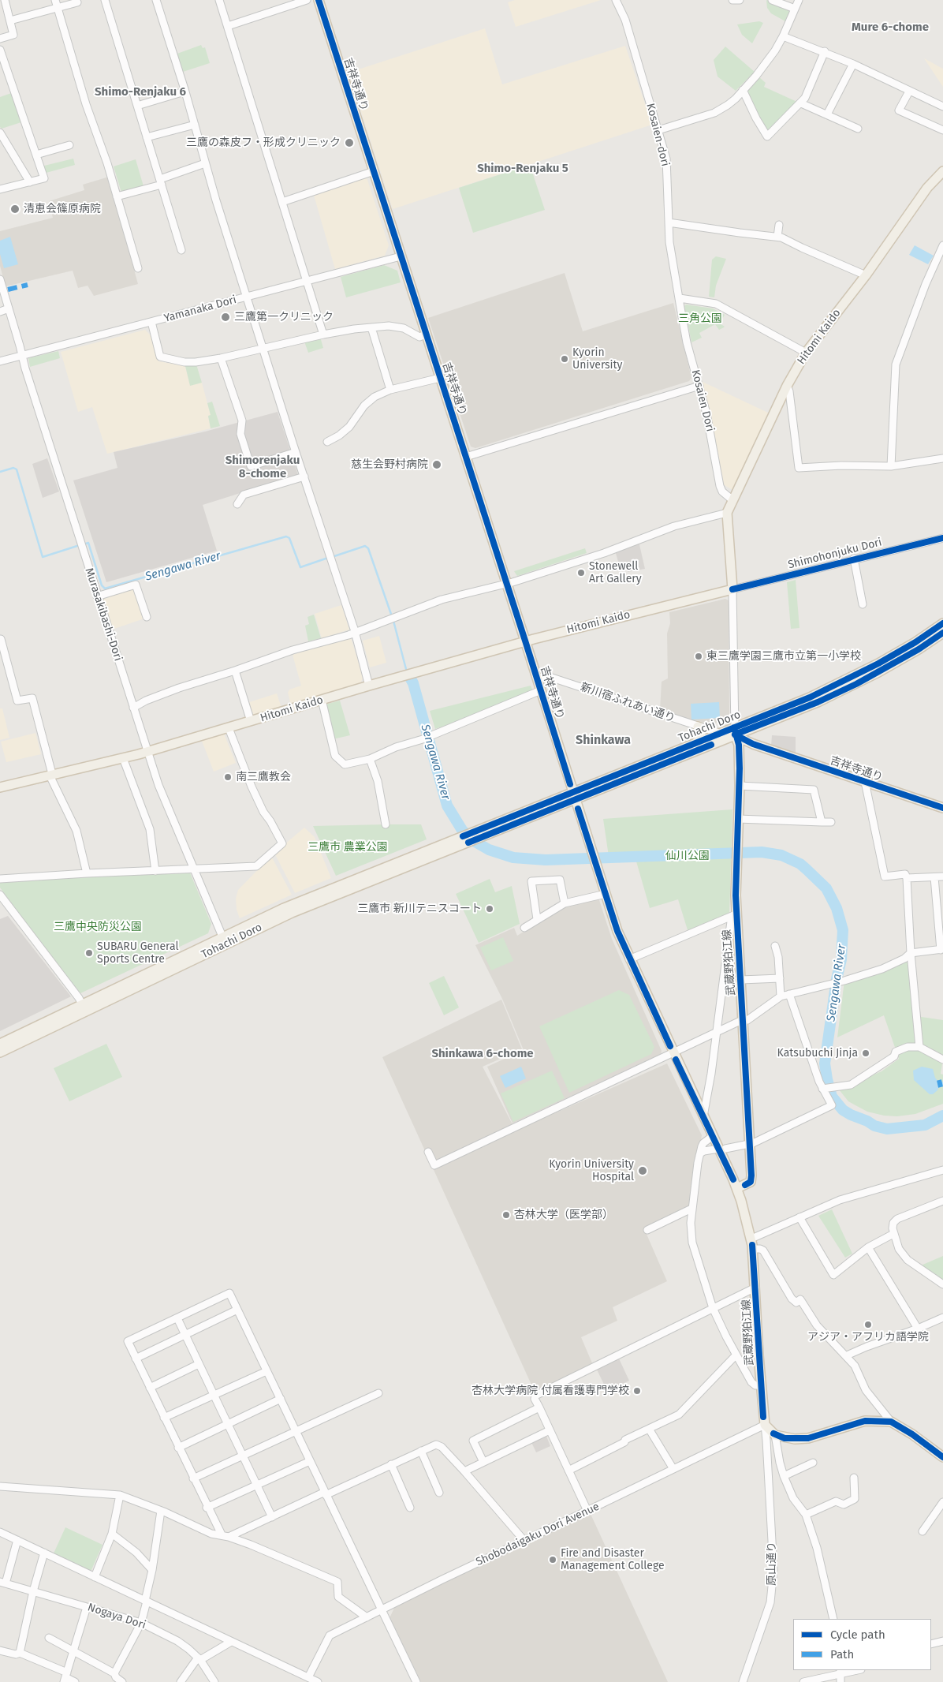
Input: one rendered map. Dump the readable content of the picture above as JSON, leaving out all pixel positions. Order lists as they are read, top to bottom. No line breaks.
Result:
{"streets":{"main road":["吉祥寺通り","Hitomi Kaido","Tohachi Doro","武蔵野狛江線"],"street":["Kosaien-dori","Yamanaka Dori","Kosaien Dori","Shimohonjuku Dori","Murasakibashi-Dori","新川宿ふれあい通り","Shobodaigaku Dori Avenue","原山通り","Nogaya Dori"]},"crossings":[["吉祥寺通り","Yamanaka Dori"],["吉祥寺通り","Hitomi Kaido"],["吉祥寺通り","新川宿ふれあい通り"],["吉祥寺通り","Tohachi Doro"],["吉祥寺通り","武蔵野狛江線"],["Kosaien-dori","Kosaien Dori"],["Yamanaka Dori","Murasakibashi-Dori"],["Hitomi Kaido","Kosaien Dori"],["Hitomi Kaido","Shimohonjuku Dori"],["Hitomi Kaido","Murasakibashi-Dori"],["Murasakibashi-Dori","Tohachi Doro"],["新川宿ふれあい通り","Tohachi Doro"],["Tohachi Doro","武蔵野狛江線"],["武蔵野狛江線","Shobodaigaku Dori Avenue"],["武蔵野狛江線","原山通り"],["Shobodaigaku Dori Avenue","原山通り"]],"districts":["Mure 6-chome","Shimo-Renjaku 6","Shimo-Renjaku 5","Shimorenjaku 8-chome","Shinkawa","Shinkawa 6-chome"],"water":["Sengawa River"],"parks":["三角公園","三鷹市 農業公園","仙川公園","三鷹中央防災公園"],"places":["三鷹の森皮フ・形成クリニック","清恵会篠原病院","三鷹第一クリニック","Kyorin University","慈生会野村病院","Stonewell Art Gallery","東三鷹学園三鷹市立第一小学校","南三鷹教会","三鷹市 新川テニスコート","SUBARU General Sports Centre","Katsubuchi Jinja","Kyorin University Hospital","杏林大学（医学部）","アジア・アフリカ語学院","杏林大学病院 付属看護専門学校","Fire and Disaster Management College"],"legend":["Cycle path","Path"]}
